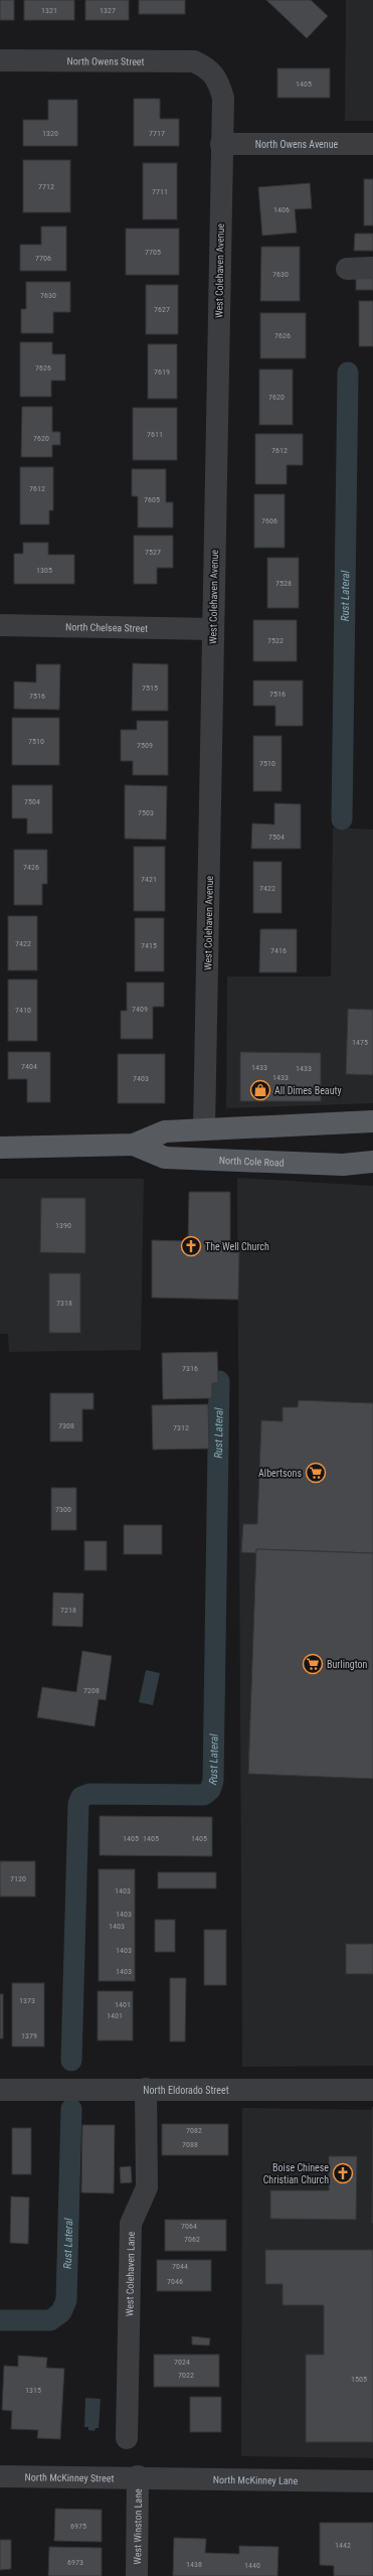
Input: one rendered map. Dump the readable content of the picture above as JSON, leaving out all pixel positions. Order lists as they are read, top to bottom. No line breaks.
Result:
{"streets":{"main road":["North Cole Road"],"street":["North Owens Street","North Owens Avenue","West Colehaven Avenue","North Chelsea Street","North Eldorado Street","West Colehaven Lane","North McKinney Street","North McKinney Lane","West Winston Lane"]},"crossings":[["North Owens Street","West Colehaven Avenue"],["North Owens Avenue","West Colehaven Avenue"],["West Colehaven Avenue","North Chelsea Street"],["West Colehaven Avenue","North Cole Road"],["North Eldorado Street","West Colehaven Lane"],["North McKinney Street","North McKinney Lane"],["North McKinney Street","West Winston Lane"],["North McKinney Lane","West Winston Lane"]],"water":["Rust Lateral"],"places":{"shop":["All Dimes Beauty"],"church":["The Well Church","Boise Chinese Christian Church"],"supermarket":["Albertsons","Burlington"]},"house_numbers":["1321","1327","1405","1320","7717","7712","7711","1406","7705","7706","7630","7630","7627","7626","7626","7619","7620","7611","7620","7612","7612","7605","7606","7527","1305","7528","7522","7515","7516","7516","7510","7509","7510","7504","7503","7504","7426","7421","7422","7422","7415","7416","7409","7410","1475","7404","1433","1433","1433","7403","1390","7318","7316","7308","7312","7300","7218","7208","1405","1405","1405","7120","1403","1403","1403","1403","1403","1373","1401","1401","1379","7082","7088","7064","7062","7044","7046","7024","7022","1505","1315","6975","1442","6973","1438","1440"]}
